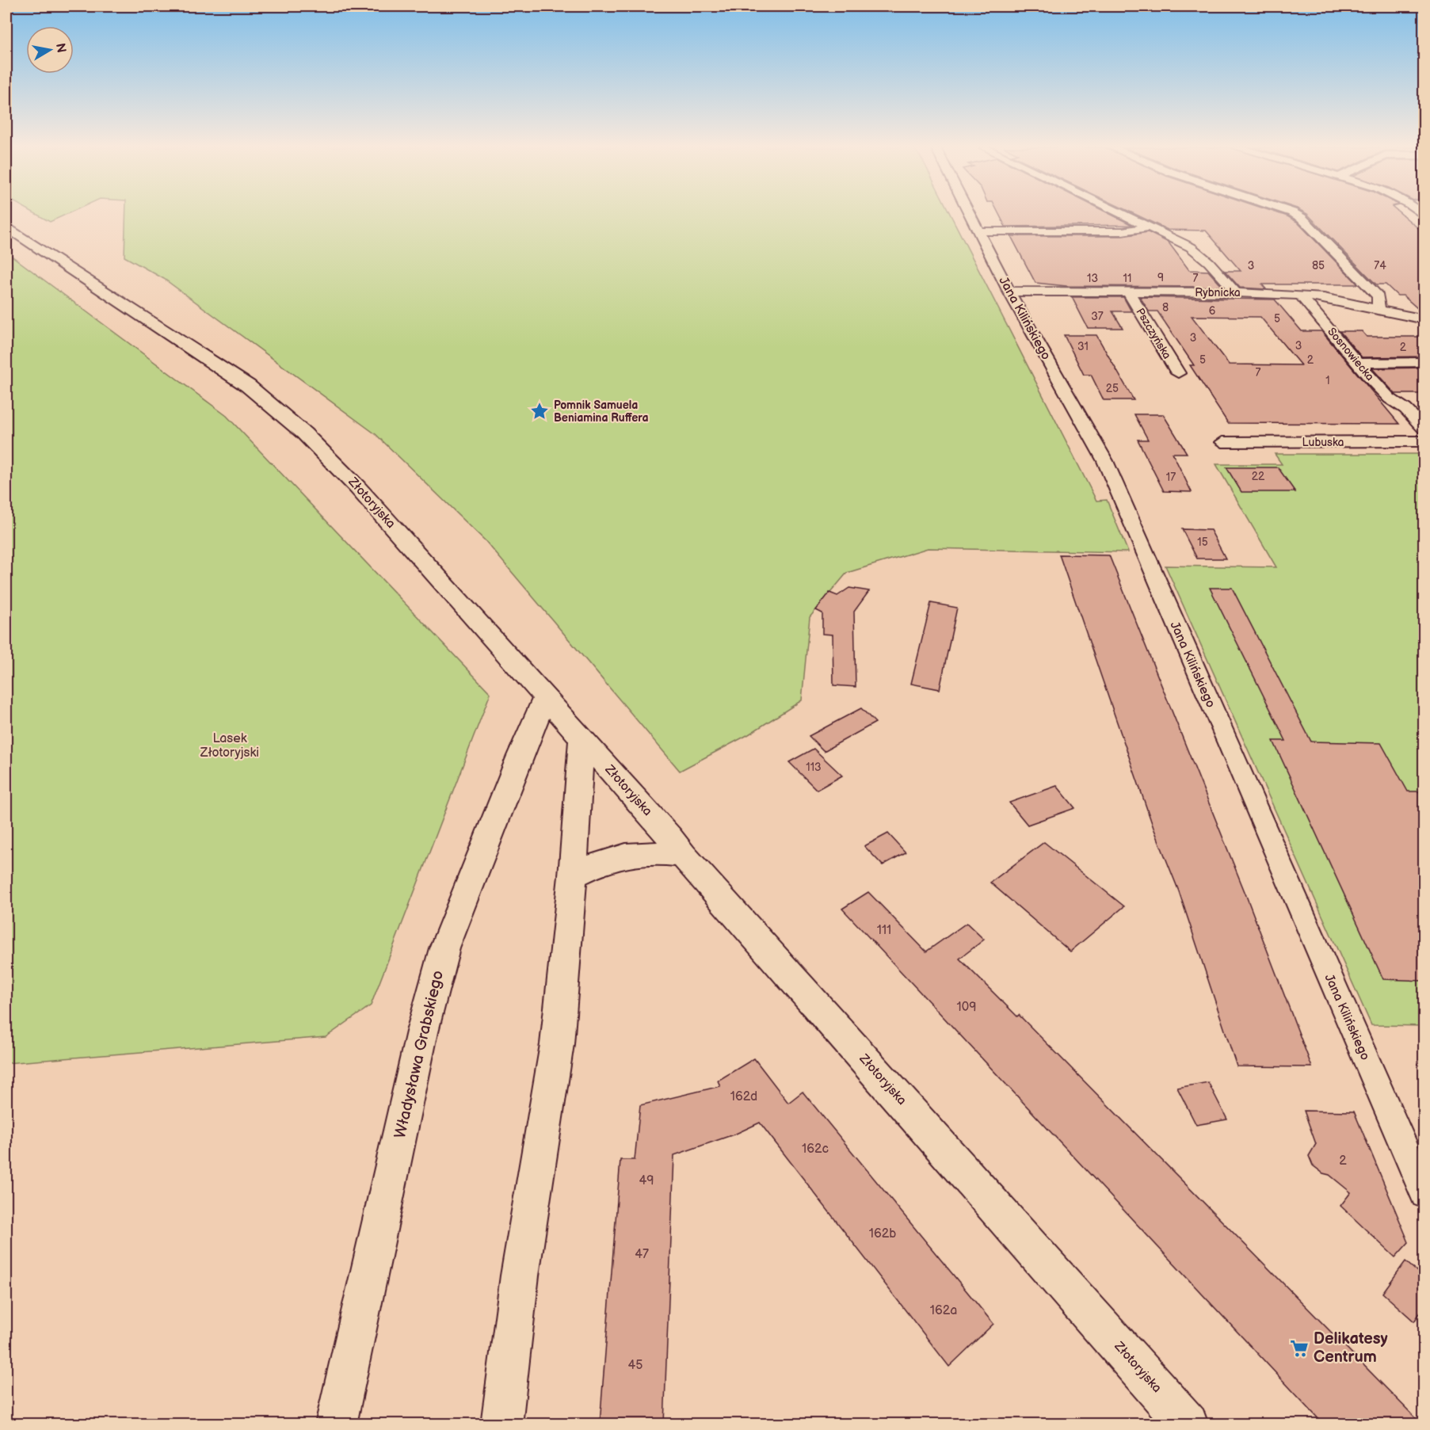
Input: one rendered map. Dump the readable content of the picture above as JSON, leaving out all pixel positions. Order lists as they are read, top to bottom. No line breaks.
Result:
{"streets":{"street":["Rybnicka","Jana Kilińskiego","Pszczyńska","Sosnowiecka","Lubuska","Złotoryjska","Władysława Grabskiego"]},"crossings":[["Rybnicka","Jana Kilińskiego"],["Rybnicka","Pszczyńska"],["Rybnicka","Sosnowiecka"],["Złotoryjska","Władysława Grabskiego"]],"parks":["Lasek Złotoryjski"],"places":{"place":["Pomnik Samuela Beniamina Ruffera"],"supermarket":["Delikatesy Centrum"]},"house_numbers":["3","85","74","9","13","11","7","8","6","37","5","3","3","31","2","5","2","7","1","25","22","17","15","113","111","109","162d","162c","2","49","162b","47","162a","45"],"north":"right"}
